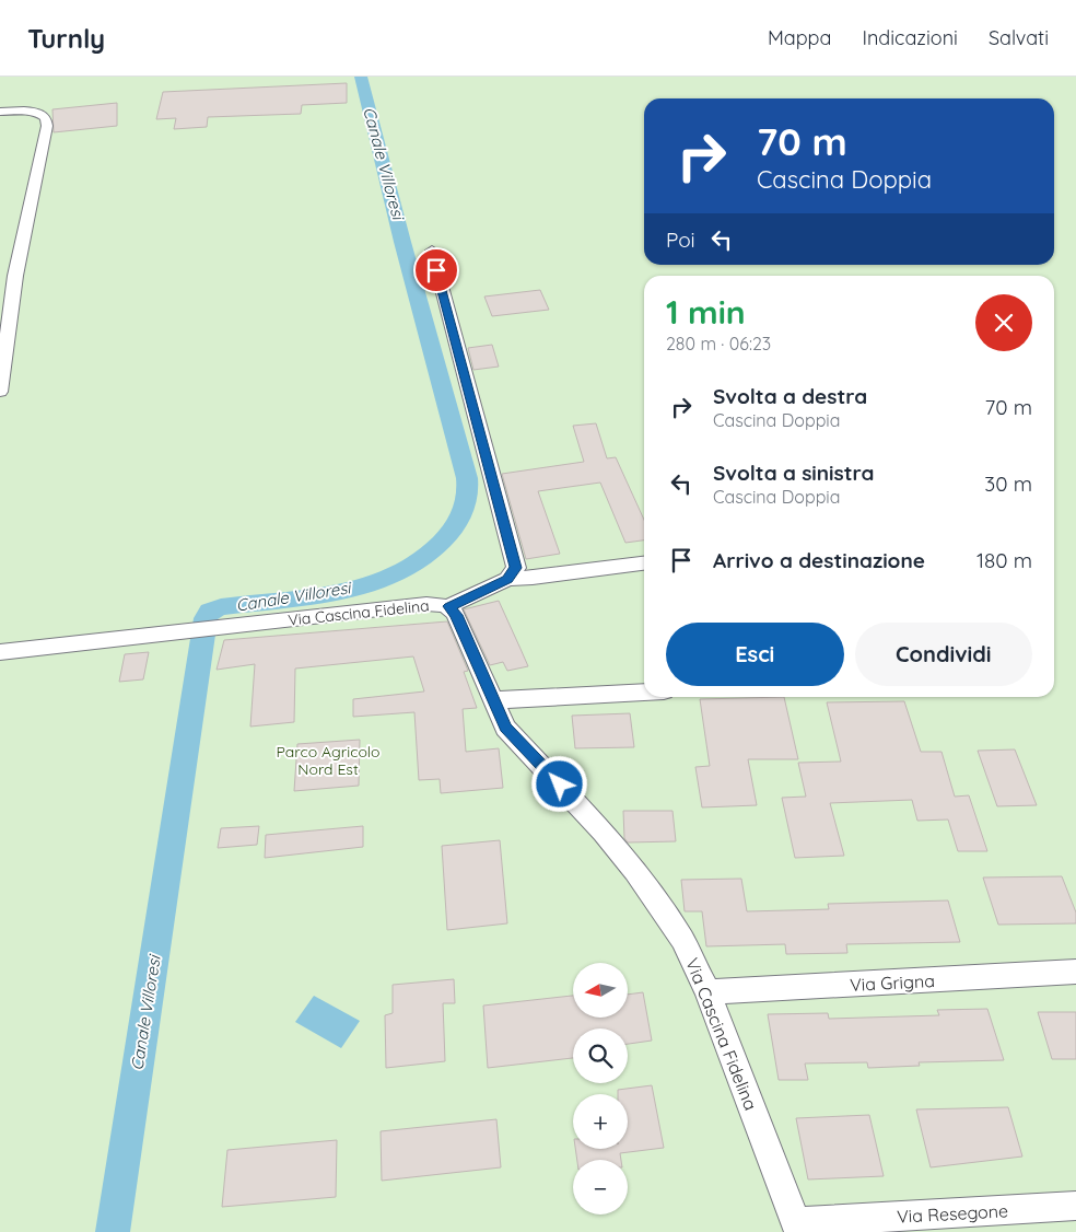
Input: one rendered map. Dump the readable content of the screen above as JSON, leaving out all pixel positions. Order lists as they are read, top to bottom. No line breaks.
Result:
{"streets":{"street":["Via Cascina Fidelina","Via Grigna","Via Resegone"]},"crossings":[["Via Cascina Fidelina","Via Grigna"],["Via Cascina Fidelina","Via Resegone"]],"water":["Canale Villoresi"],"parks":["Parco Agricolo Nord Est"],"north":"left","page":{"header":"Turnly","nav":["Mappa","Indicazioni","Salvati"],"turn":["70 m","Cascina Doppia"],"then":"Poi","heading":["1 min","280 m · 06:23"],"list":[{"name":"Svolta a destra","note":"Cascina Doppia","value":"70 m"},{"name":"Svolta a sinistra","note":"Cascina Doppia","value":"30 m"},{"name":"Arrivo a destinazione","value":"180 m"}],"buttons":["Esci","Condividi"],"map_buttons":["+","−"]}}
